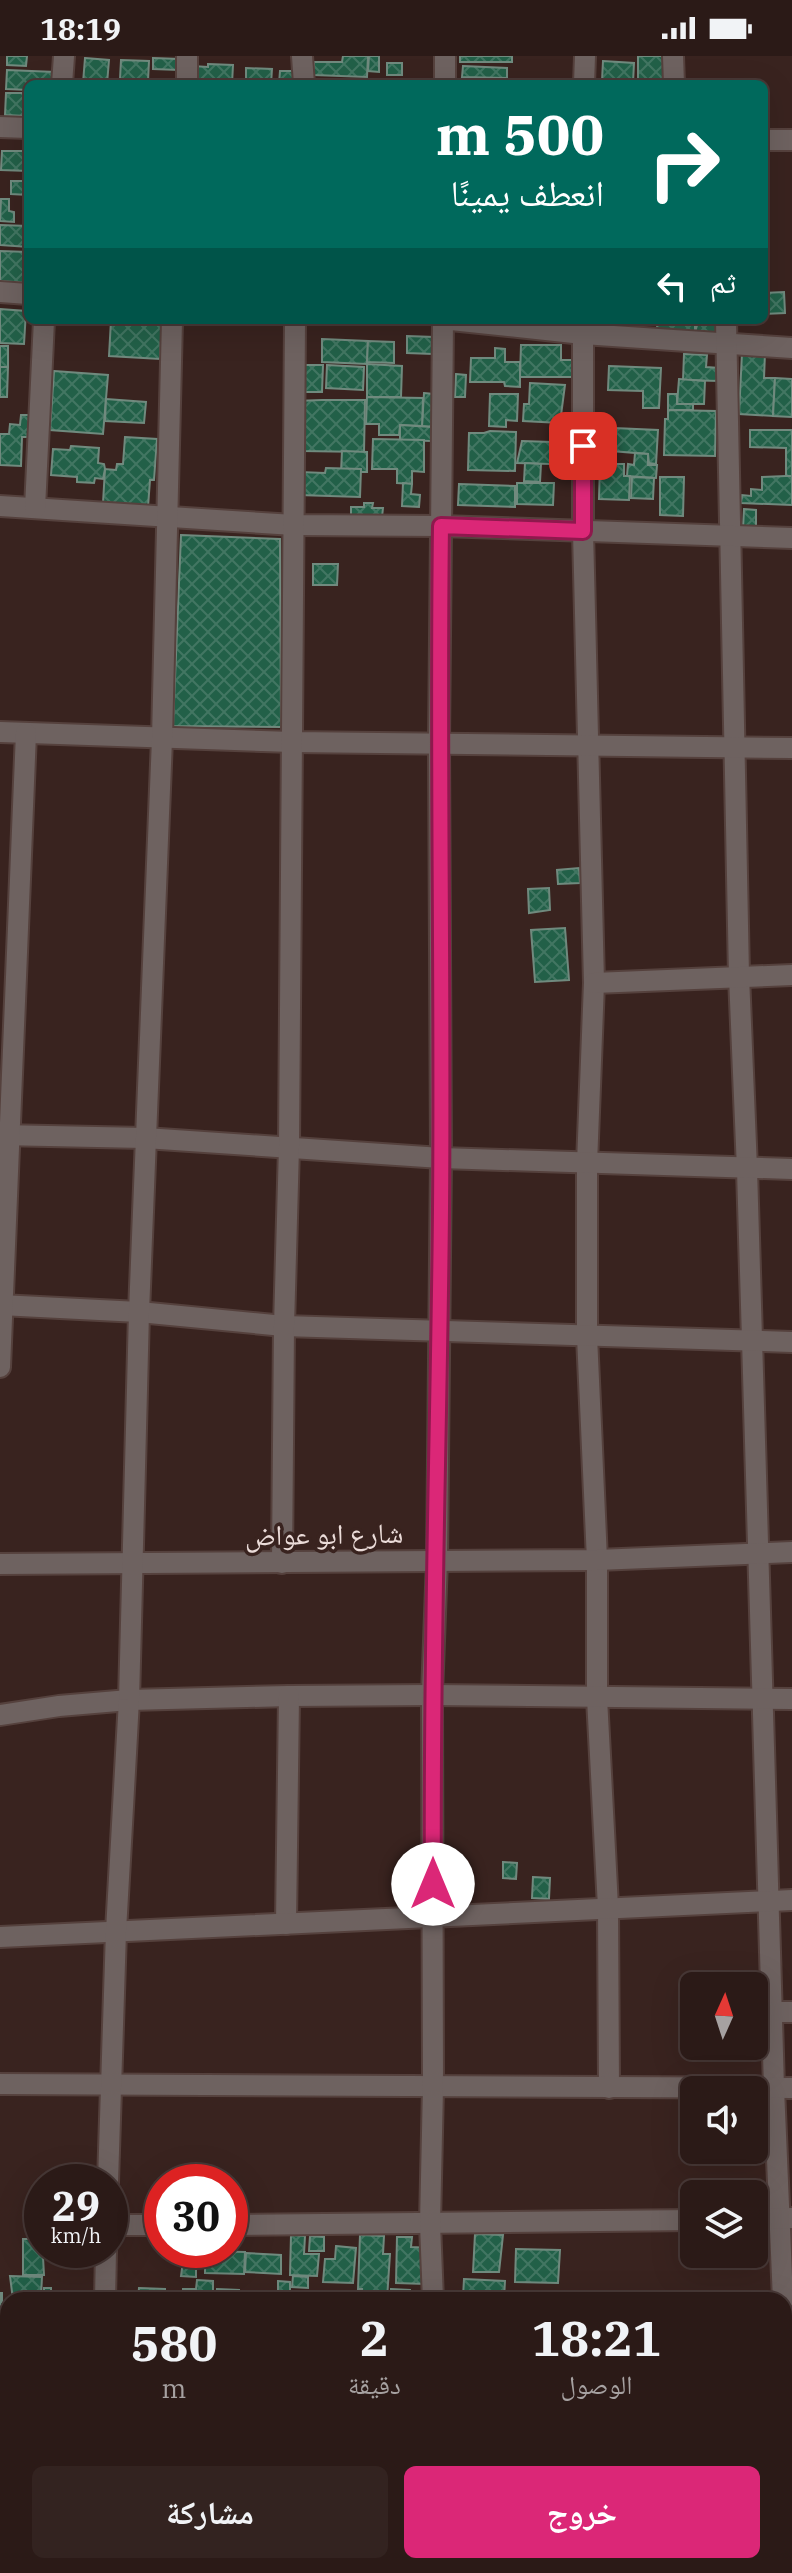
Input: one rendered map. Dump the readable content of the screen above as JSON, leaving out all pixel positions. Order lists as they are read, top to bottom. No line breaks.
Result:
{"streets":{"street":["شارع ابو عواض"]},"north":"top","page":{"status":"18:19","turn":["500 m","انعطف يمينًا"],"then":"ثم","speed":"29 km/h","limit":"30","eta":["18:21","الوصول","2","دقيقة","580","m"],"buttons":["خروج","مشاركة"]}}
